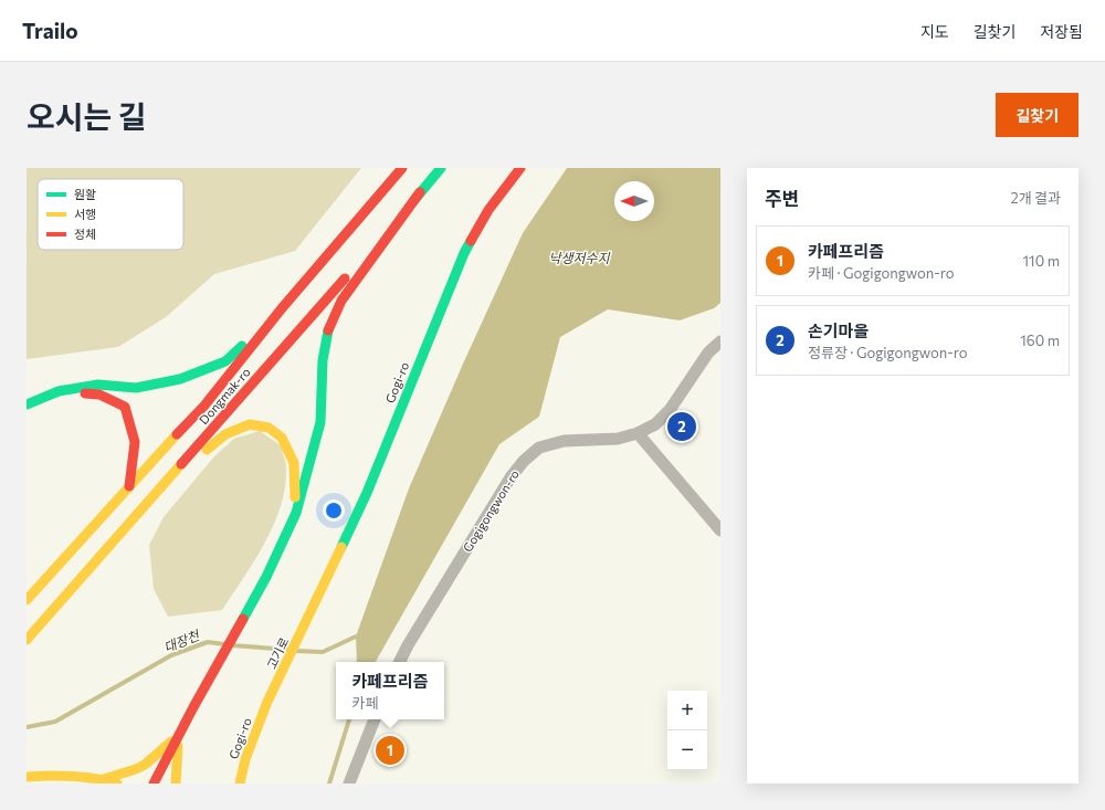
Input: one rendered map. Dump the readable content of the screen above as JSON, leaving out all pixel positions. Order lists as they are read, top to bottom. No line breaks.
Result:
{"streets":{"main road":["Gogi-ro","Dongmak-ro","고기로"],"street":["Gogigongwon-ro"]},"crossings":[["Gogi-ro","고기로"]],"water":["낙생저수지","대장천"],"legend":["원활","서행","정체"],"north":"left","page":{"header":"Trailo","nav":["지도","길찾기","저장됨"],"title":"오시는 길","buttons":"길찾기","heading":["주변","2개 결과"],"list":[{"mark":"1","name":"카페프리즘","note":"카페 · Gogigongwon-ro","value":"110 m"},{"mark":"2","name":"손기마을","note":"정류장 · Gogigongwon-ro","value":"160 m"}],"pins":["2","1"],"popup":["카페프리즘","카페"],"map_buttons":["+","−"]}}
